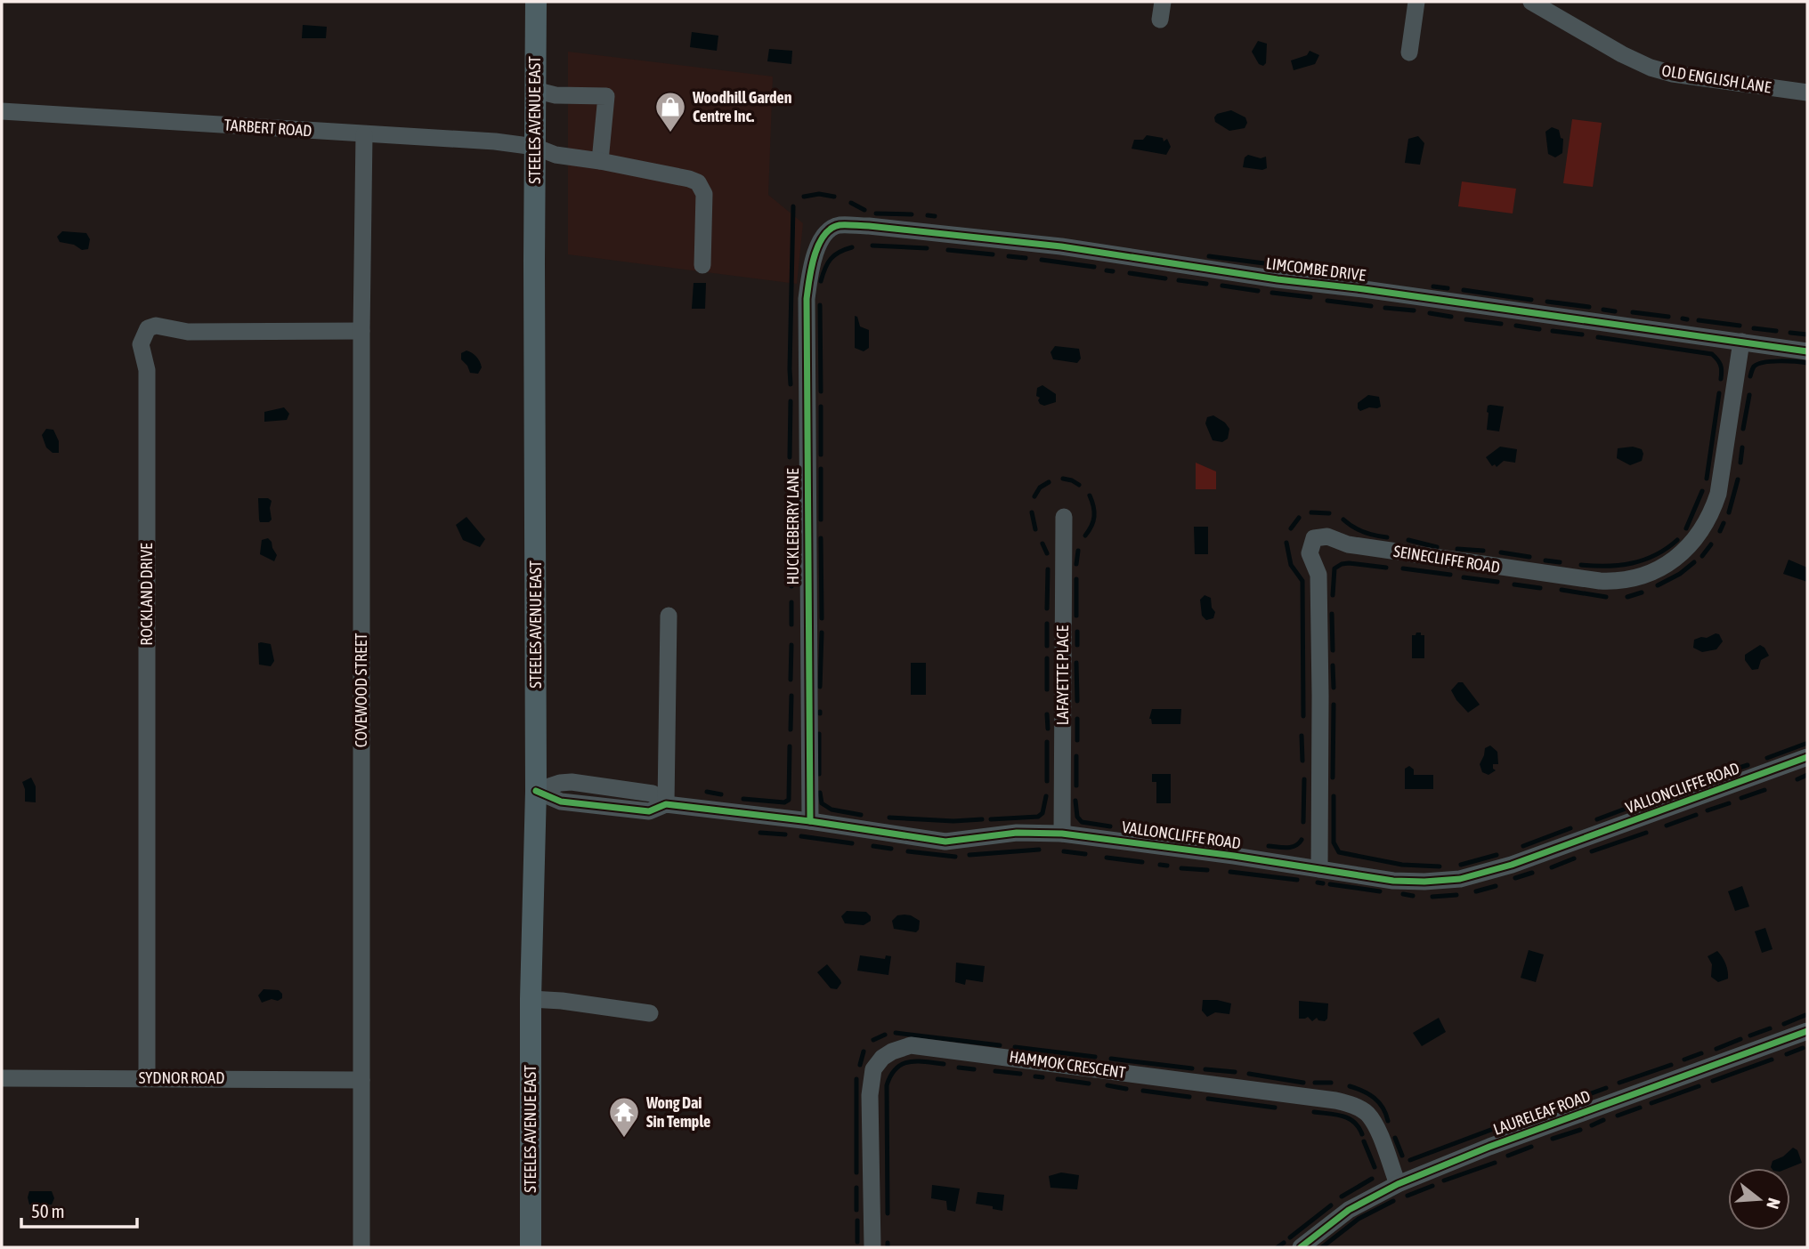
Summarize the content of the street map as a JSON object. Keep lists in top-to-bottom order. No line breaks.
{"streets":{"main road":["STEELES AVENUE EAST"],"street":["OLD ENGLISH LANE","TARBERT ROAD","LIMCOMBE DRIVE","HUCKLEBERRY LANE","SEINECLIFFE ROAD","ROCKLAND DRIVE","LAFAYETTE PLACE","COVEWOOD STREET","VALLONCLIFFE ROAD","HAMMOK CRESCENT","SYDNOR ROAD","LAURELEAF ROAD"]},"crossings":[["STEELES AVENUE EAST","TARBERT ROAD"],["STEELES AVENUE EAST","VALLONCLIFFE ROAD"],["TARBERT ROAD","COVEWOOD STREET"],["LIMCOMBE DRIVE","HUCKLEBERRY LANE"],["LIMCOMBE DRIVE","SEINECLIFFE ROAD"],["HUCKLEBERRY LANE","VALLONCLIFFE ROAD"],["SEINECLIFFE ROAD","VALLONCLIFFE ROAD"],["ROCKLAND DRIVE","COVEWOOD STREET"],["ROCKLAND DRIVE","SYDNOR ROAD"],["LAFAYETTE PLACE","VALLONCLIFFE ROAD"],["COVEWOOD STREET","SYDNOR ROAD"],["HAMMOK CRESCENT","LAURELEAF ROAD"]],"places":{"shop":["Woodhill Garden Centre Inc."],"temple":["Wong Dai Sin Temple"]},"scale_bar":"50 m","north":"right"}
